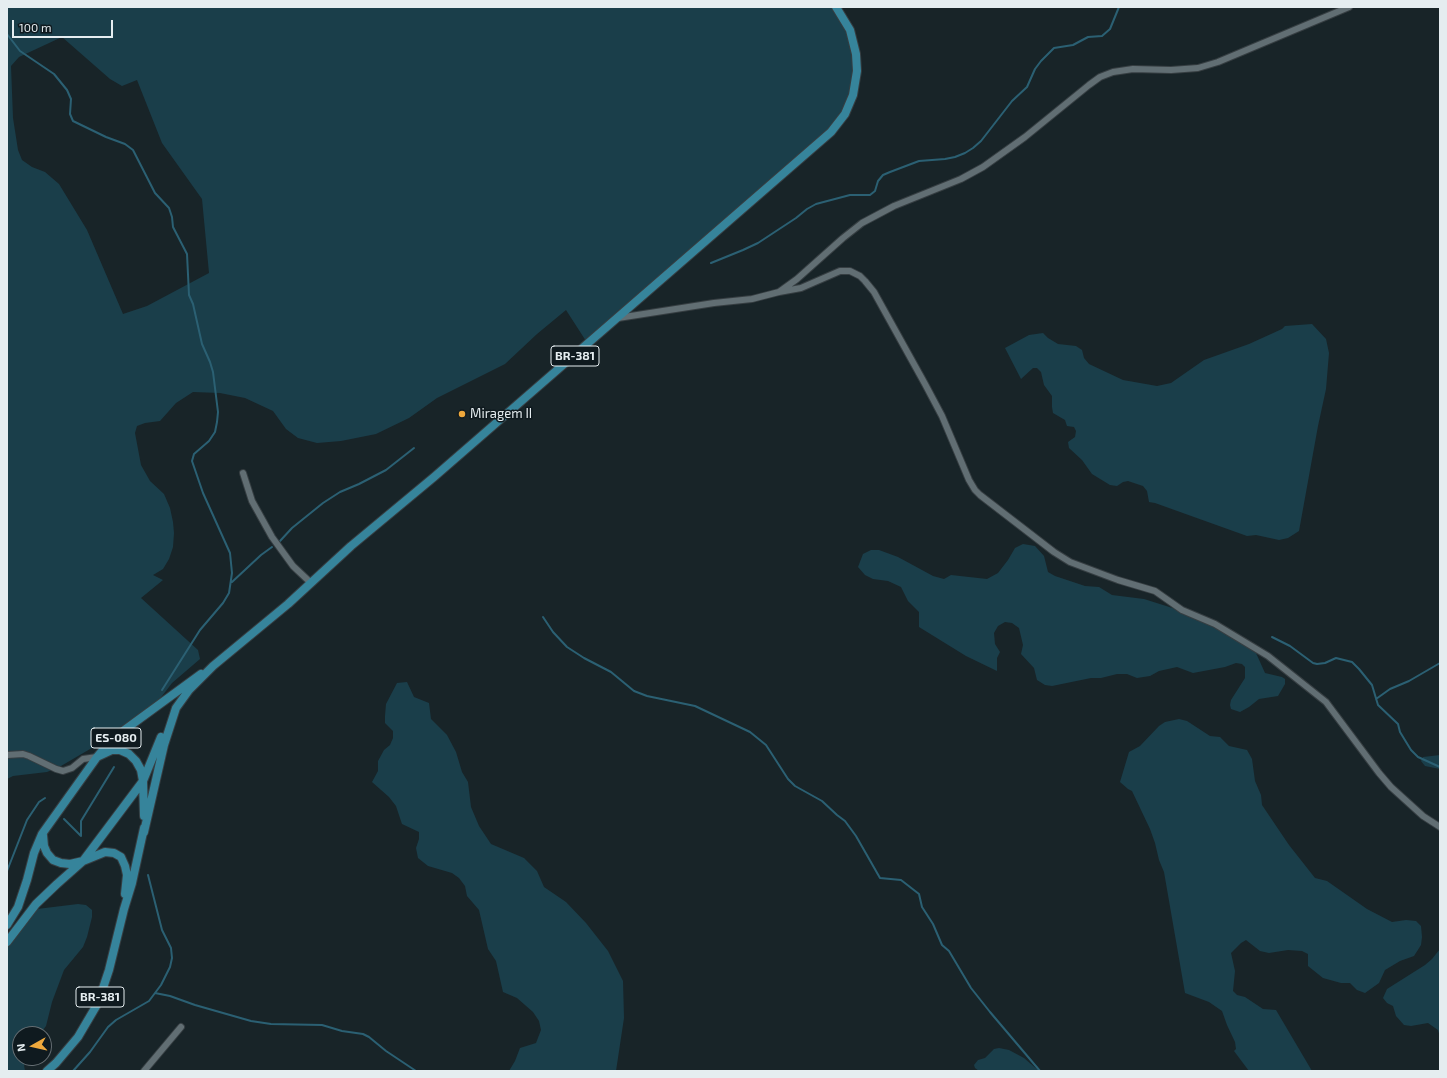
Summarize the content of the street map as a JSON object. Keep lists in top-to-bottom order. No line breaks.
{"streets":{"main road":["BR-381","ES-080"]},"crossings":[["BR-381","ES-080"]],"places":["Miragem II"],"scale_bar":"100 m","north":"left"}
